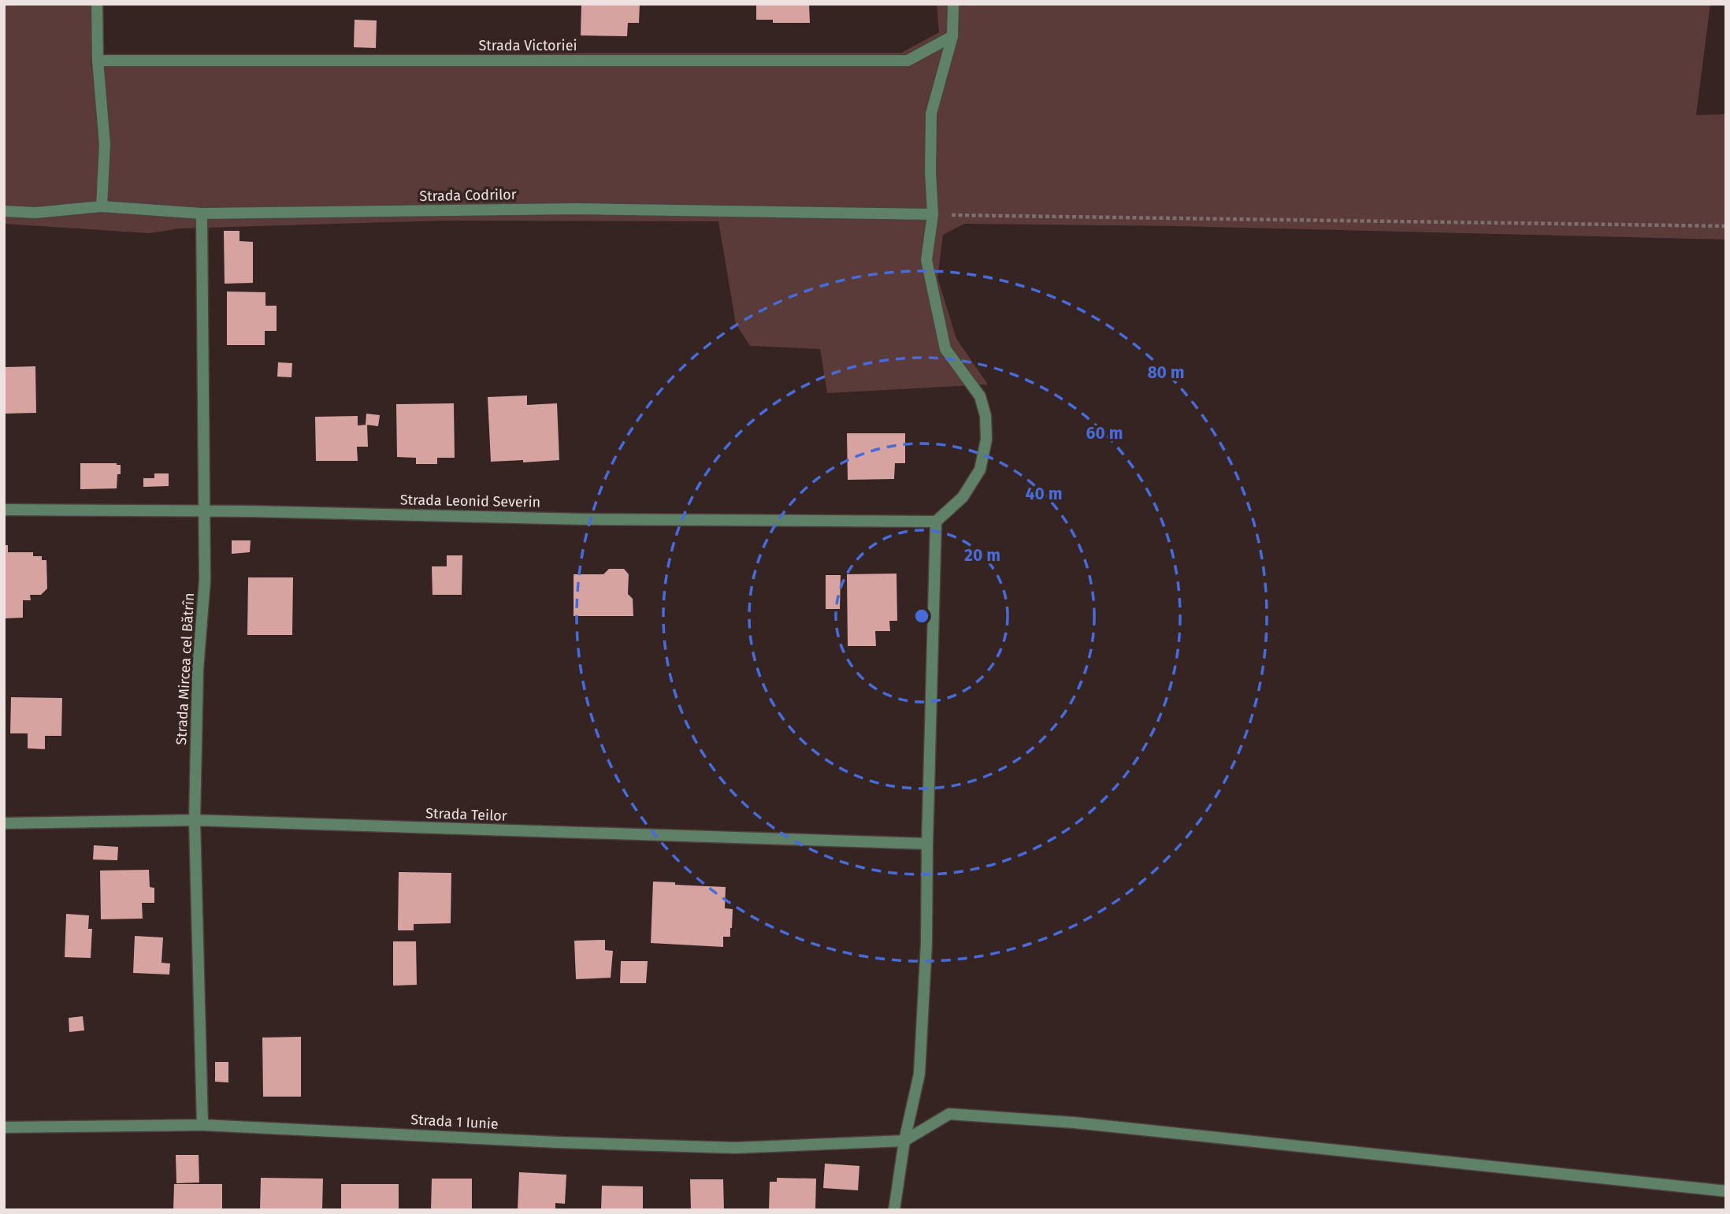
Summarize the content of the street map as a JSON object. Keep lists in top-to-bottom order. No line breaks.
{"streets":{"street":["Strada Victoriei","Strada Codrilor","Strada Leonid Severin","Strada Mircea cel Bătrîn","Strada Teilor","Strada 1 Iunie"]},"crossings":[["Strada Codrilor","Strada Mircea cel Bătrîn"],["Strada Leonid Severin","Strada Mircea cel Bătrîn"],["Strada Mircea cel Bătrîn","Strada Teilor"],["Strada Mircea cel Bătrîn","Strada 1 Iunie"]],"rings":["80 m","60 m","40 m","20 m"]}
